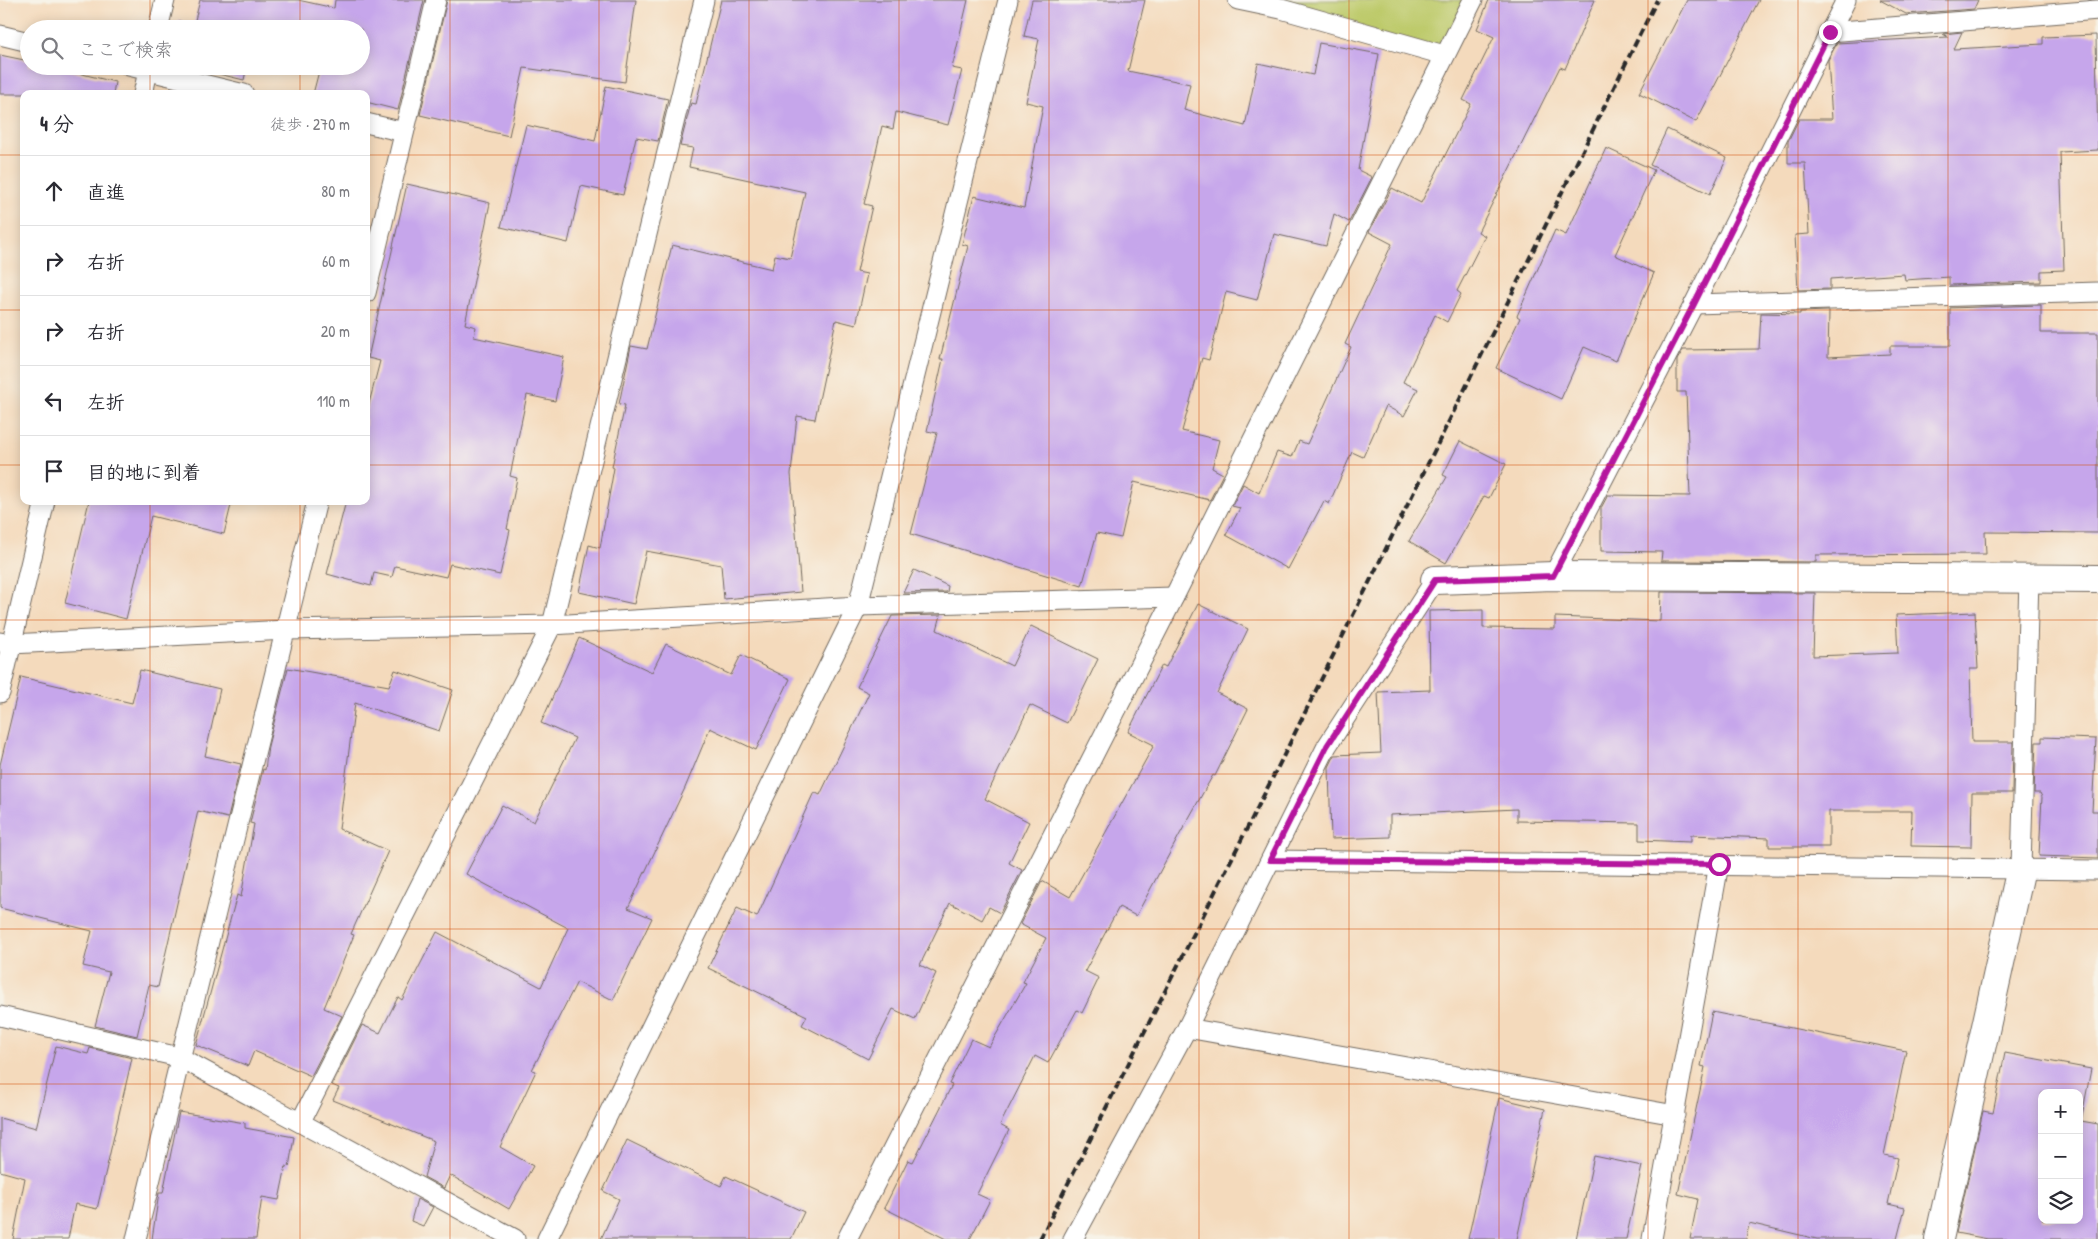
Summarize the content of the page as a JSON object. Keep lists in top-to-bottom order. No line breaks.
{"page":{"search":"ここで検索","heading":["4 分","徒歩 · 270 m"],"list":[["直進","80 m"],["右折","60 m"],["右折","20 m"],["左折","110 m"],"目的地に到着"],"map_buttons":["+","−"]}}
